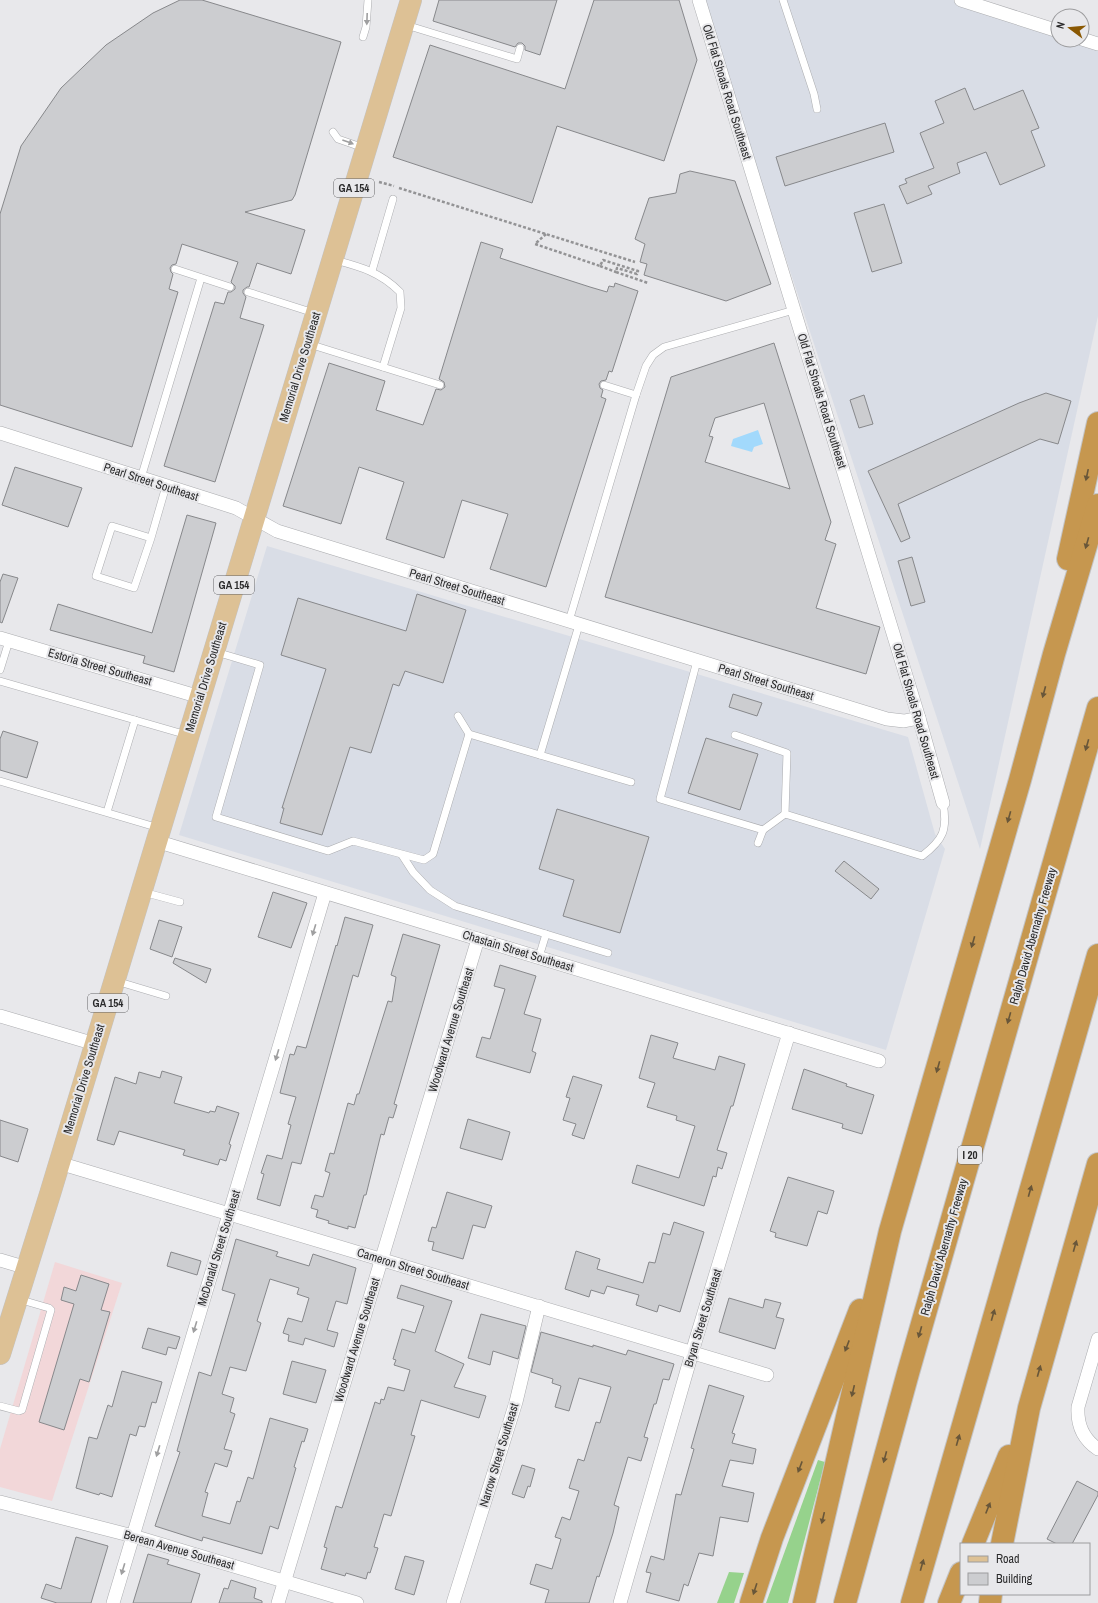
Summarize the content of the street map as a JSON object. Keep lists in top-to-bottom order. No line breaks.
{"streets":{"highway":["Ralph David Abernathy Freeway","I 20"],"main road":["GA 154","Memorial Drive Southeast"],"street":["Old Flat Shoals Road Southeast","Pearl Street Southeast","Estoria Street Southeast","Chastain Street Southeast","Woodward Avenue Southeast","McDonald Street Southeast","Cameron Street Southeast","Bryan Street Southeast","Narrow Street Southeast","Berean Avenue Southeast"]},"crossings":[["Old Flat Shoals Road Southeast","Pearl Street Southeast"],["Memorial Drive Southeast","Pearl Street Southeast"],["Memorial Drive Southeast","Estoria Street Southeast"],["Memorial Drive Southeast","Chastain Street Southeast"],["Memorial Drive Southeast","Cameron Street Southeast"],["Chastain Street Southeast","Woodward Avenue Southeast"],["Chastain Street Southeast","McDonald Street Southeast"],["Chastain Street Southeast","Bryan Street Southeast"],["Woodward Avenue Southeast","Cameron Street Southeast"],["Woodward Avenue Southeast","Berean Avenue Southeast"],["McDonald Street Southeast","Cameron Street Southeast"],["McDonald Street Southeast","Berean Avenue Southeast"],["Cameron Street Southeast","Bryan Street Southeast"],["Cameron Street Southeast","Narrow Street Southeast"]],"one_way":["McDonald Street Southeast"],"legend":["Road","Building"],"north":"left"}
